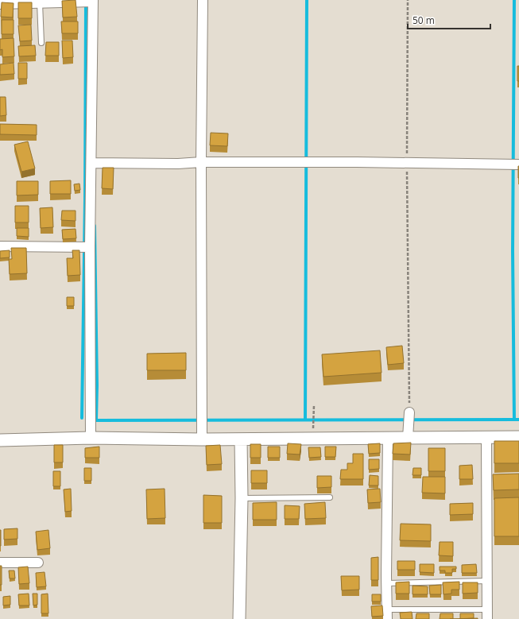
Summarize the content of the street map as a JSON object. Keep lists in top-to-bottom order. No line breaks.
{"scale_bar":"50 m"}
